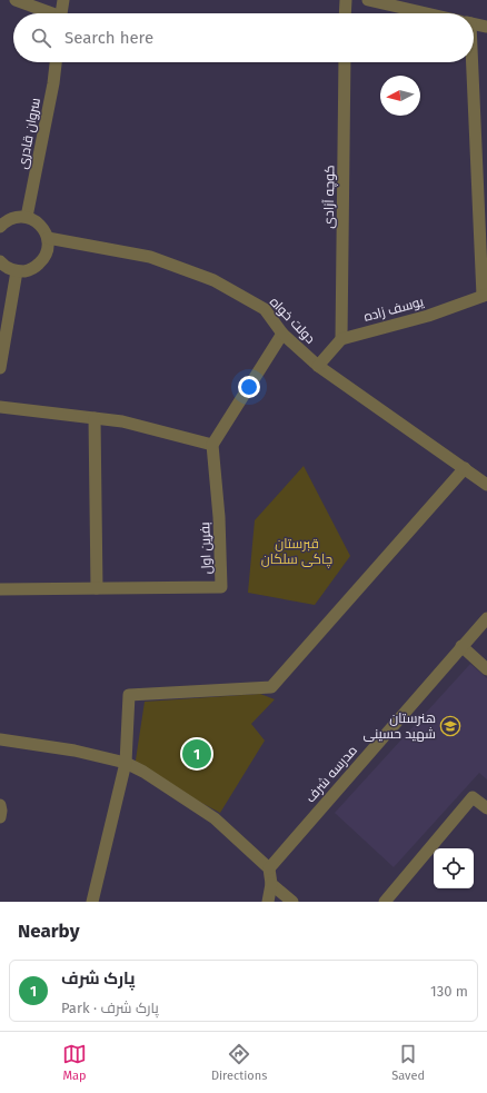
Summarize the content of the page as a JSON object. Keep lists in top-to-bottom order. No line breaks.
{"streets":{"street":["سروان قادری","کوچه آزادی","یوسف زاده","دولت خواه","بفرین اول","مدرسه شرف"]},"crossings":[["کوچه آزادی","یوسف زاده"]],"parks":["قبرستان چاکی سلکان"],"places":{"school or university":["هنرستان شهید حسینی"]},"north":"left","page":{"search":"Search here","pins":"1","heading":"Nearby","list":[{"mark":"1","name":"پارک شرف","note":"Park · پارک شرف","value":"130 m"}],"nav":["Map","Directions","Saved"]}}
